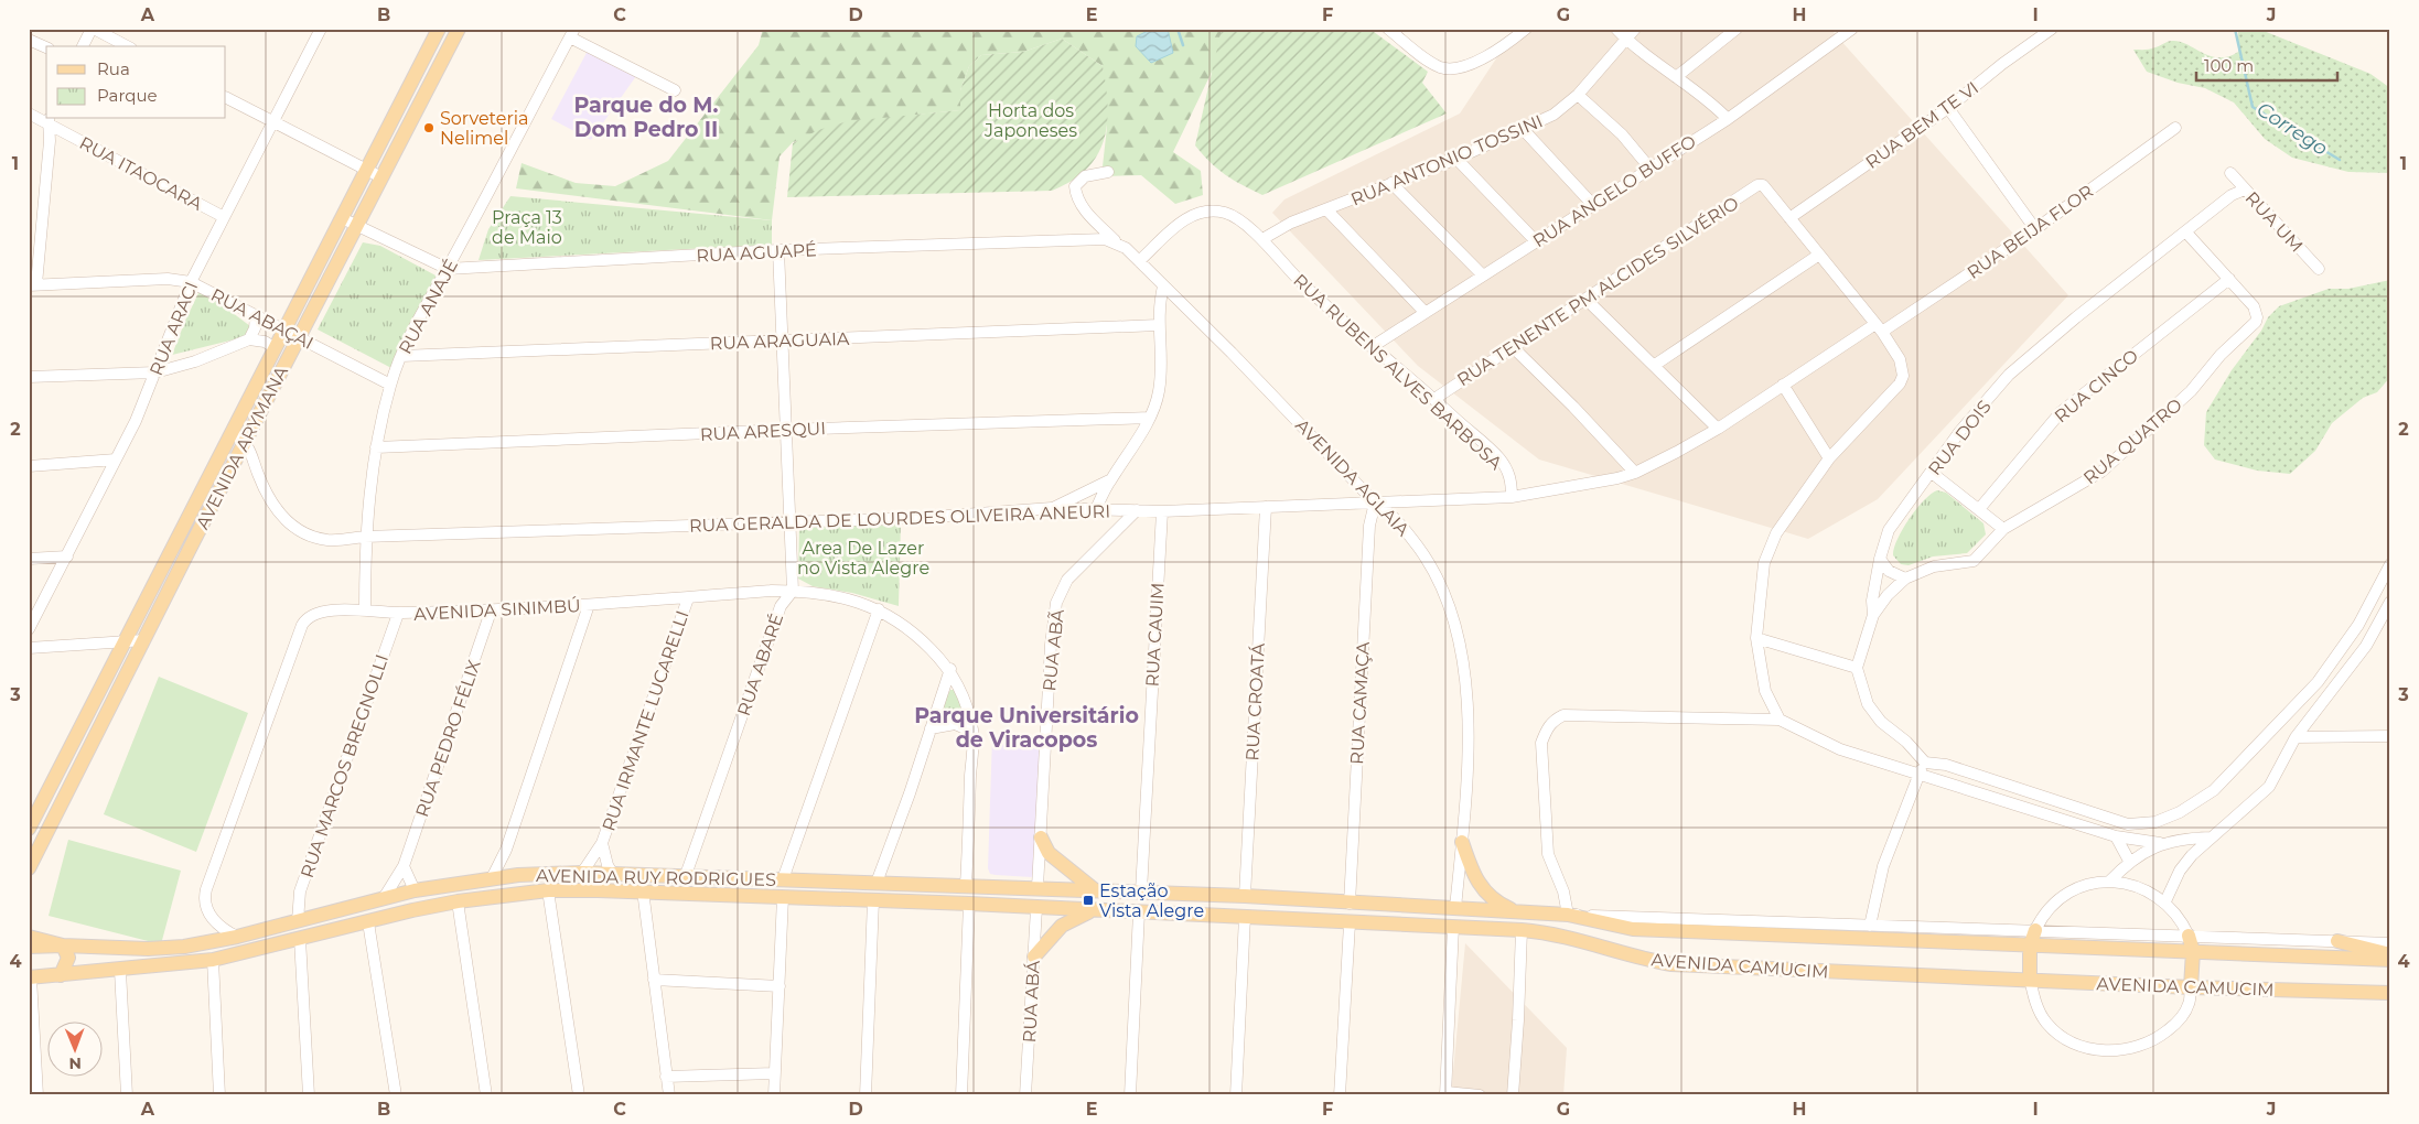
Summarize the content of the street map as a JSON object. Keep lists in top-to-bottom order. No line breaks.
{"streets":{"main road":["AVENIDA ARYMANA","AVENIDA RUY RODRIGUES","AVENIDA CAMUCIM"],"street":["RUA BEM TE VI","RUA ANTONIO TOSSINI","RUA ITAOCARA","RUA ANGELO BUFFO","RUA UM","RUA BEIJA FLOR","RUA AGUAPÉ","RUA TENENTE PM ALCIDES SILVÉRIO","RUA ANAJÉ","RUA ABAÇAI","RUA ARACI","RUA ARAGUAIA","RUA RUBENS ALVES BARBOSA","RUA CINCO","RUA ARESQUI","RUA DOIS","RUA QUATRO","AVENIDA AGLAIA","RUA GERALDA DE LOURDES OLIVEIRA ANEURI","AVENIDA SINIMBÚ","RUA CAUIM","RUA ABÃ","RUA ABARÉ","RUA CROATÁ","RUA CAMAÇA","RUA IRMANTE LUCARELLI","RUA PEDRO FÉLIX","RUA MARCOS BREGNOLLI","RUA ABÁ"]},"crossings":[["RUA BEM TE VI","RUA TENENTE PM ALCIDES SILVÉRIO"],["RUA ANTONIO TOSSINI","RUA RUBENS ALVES BARBOSA"],["RUA ITAOCARA","RUA ARACI"],["RUA ANGELO BUFFO","RUA RUBENS ALVES BARBOSA"],["RUA UM","RUA DOIS"],["RUA BEIJA FLOR","RUA GERALDA DE LOURDES OLIVEIRA ANEURI"],["RUA AGUAPÉ","RUA ANAJÉ"],["RUA AGUAPÉ","AVENIDA ARYMANA"],["RUA TENENTE PM ALCIDES SILVÉRIO","RUA RUBENS ALVES BARBOSA"],["RUA ANAJÉ","RUA ABAÇAI"],["RUA ANAJÉ","RUA ARAGUAIA"],["RUA ANAJÉ","RUA ARESQUI"],["RUA ANAJÉ","RUA GERALDA DE LOURDES OLIVEIRA ANEURI"],["RUA ANAJÉ","AVENIDA SINIMBÚ"],["RUA ABAÇAI","RUA ARACI"],["RUA ABAÇAI","AVENIDA ARYMANA"],["RUA RUBENS ALVES BARBOSA","RUA GERALDA DE LOURDES OLIVEIRA ANEURI"],["RUA CINCO","RUA QUATRO"],["RUA DOIS","RUA QUATRO"],["AVENIDA ARYMANA","RUA GERALDA DE LOURDES OLIVEIRA ANEURI"],["AVENIDA AGLAIA","RUA GERALDA DE LOURDES OLIVEIRA ANEURI"],["AVENIDA AGLAIA","RUA CAMAÇA"],["AVENIDA AGLAIA","AVENIDA CAMUCIM"],["RUA GERALDA DE LOURDES OLIVEIRA ANEURI","RUA CAUIM"],["RUA GERALDA DE LOURDES OLIVEIRA ANEURI","RUA ABÃ"],["RUA GERALDA DE LOURDES OLIVEIRA ANEURI","RUA CROATÁ"],["RUA GERALDA DE LOURDES OLIVEIRA ANEURI","RUA CAMAÇA"],["AVENIDA SINIMBÚ","RUA ABARÉ"],["AVENIDA SINIMBÚ","RUA IRMANTE LUCARELLI"],["AVENIDA SINIMBÚ","RUA PEDRO FÉLIX"],["AVENIDA SINIMBÚ","RUA MARCOS BREGNOLLI"],["AVENIDA SINIMBÚ","AVENIDA RUY RODRIGUES"],["RUA CAUIM","AVENIDA CAMUCIM"],["RUA ABÃ","AVENIDA RUY RODRIGUES"],["RUA ABARÉ","AVENIDA RUY RODRIGUES"],["RUA CROATÁ","AVENIDA CAMUCIM"],["RUA CAMAÇA","AVENIDA CAMUCIM"],["RUA IRMANTE LUCARELLI","AVENIDA RUY RODRIGUES"],["RUA PEDRO FÉLIX","AVENIDA RUY RODRIGUES"],["RUA MARCOS BREGNOLLI","AVENIDA RUY RODRIGUES"],["AVENIDA RUY RODRIGUES","AVENIDA CAMUCIM"],["AVENIDA RUY RODRIGUES","RUA ABÁ"]],"districts":["Parque do M. Dom Pedro II","Parque Universitário de Viracopos"],"water":["Corrego"],"parks":["Horta dos Japoneses","Praça 13 de Maio","Area De Lazer no Vista Alegre"],"places":{"other":["Sorveteria Nelimel"],"transit":["Estação Vista Alegre"]},"legend":["Rua","Parque"],"scale_bar":"100 m","north":"bottom","grid":{"columns":["A","B","C","D","E","F","G","H","I","J"],"rows":["1","2","3","4"]}}
